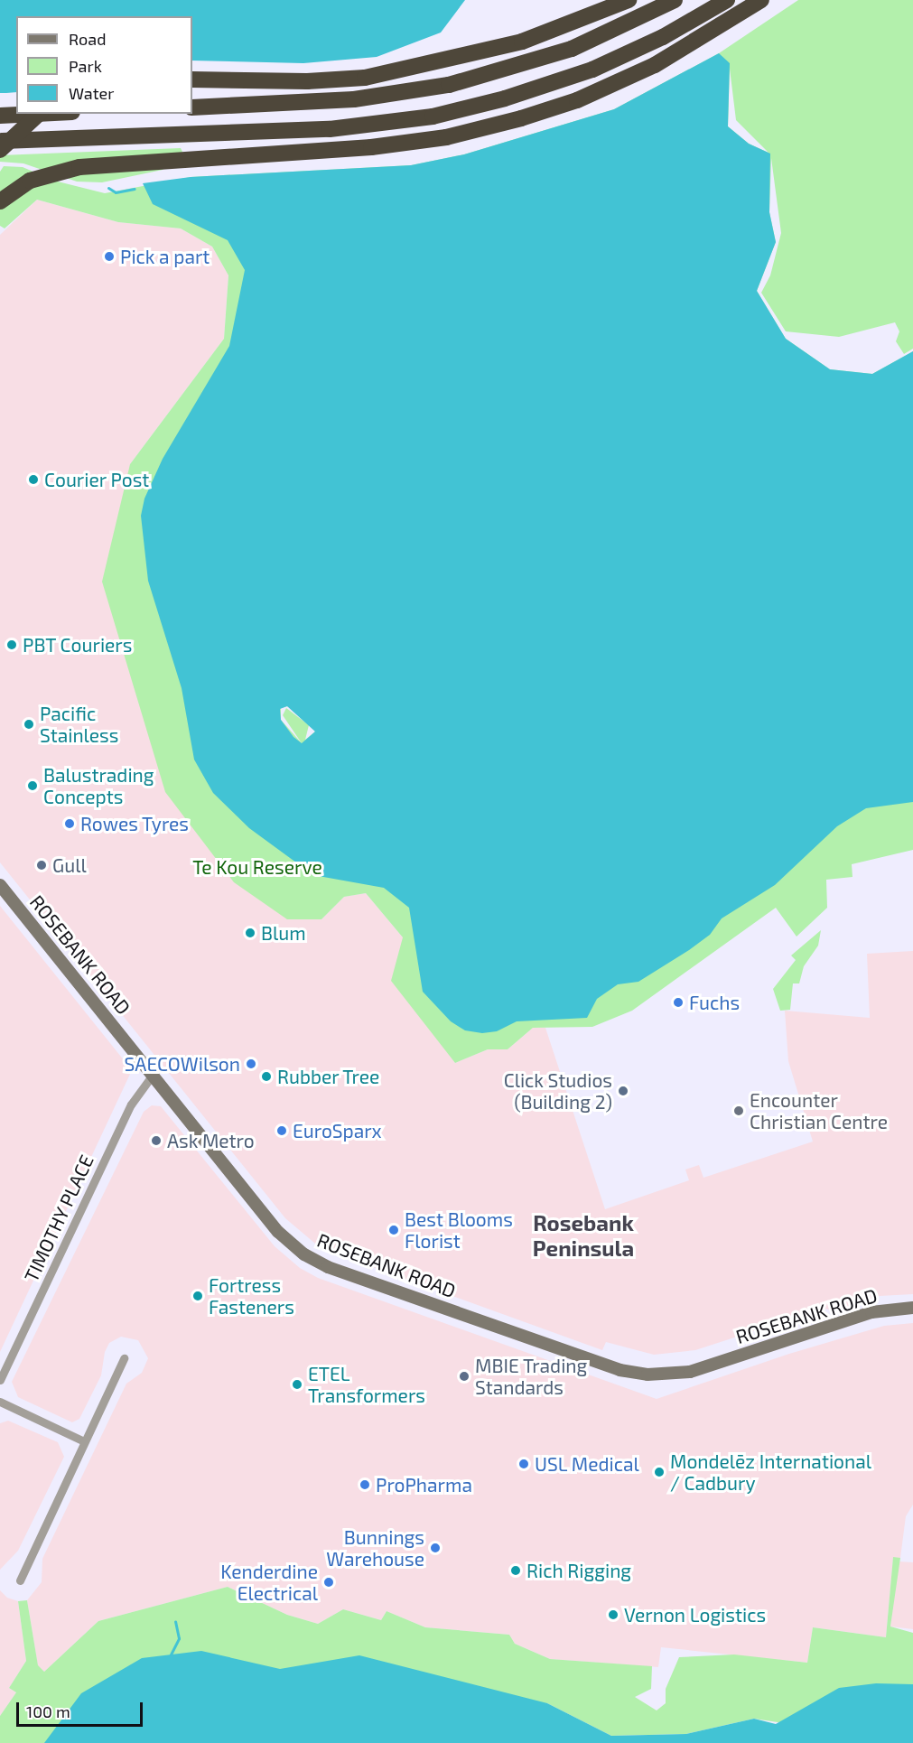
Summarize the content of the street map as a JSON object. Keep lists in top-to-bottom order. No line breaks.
{"streets":{"main road":["ROSEBANK ROAD"],"street":["TIMOTHY PLACE"]},"crossings":[["ROSEBANK ROAD","TIMOTHY PLACE"]],"districts":["Rosebank Peninsula"],"parks":["Te Kou Reserve"],"places":["Pick a part","Courier Post","PBT Couriers","Pacific Stainless","Balustrading Concepts","Rowes Tyres","Gull","Blum","Fuchs","SAECOWilson","Rubber Tree","Click Studios (Building 2)","Encounter Christian Centre","EuroSparx","Ask Metro","Best Blooms Florist","Fortress Fasteners","MBIE Trading Standards","ETEL Transformers","USL Medical","Mondelēz International / Cadbury","ProPharma","Bunnings Warehouse","Rich Rigging","Kenderdine Electrical","Vernon Logistics"],"legend":["Road","Park","Water"],"scale_bar":"100 m"}
